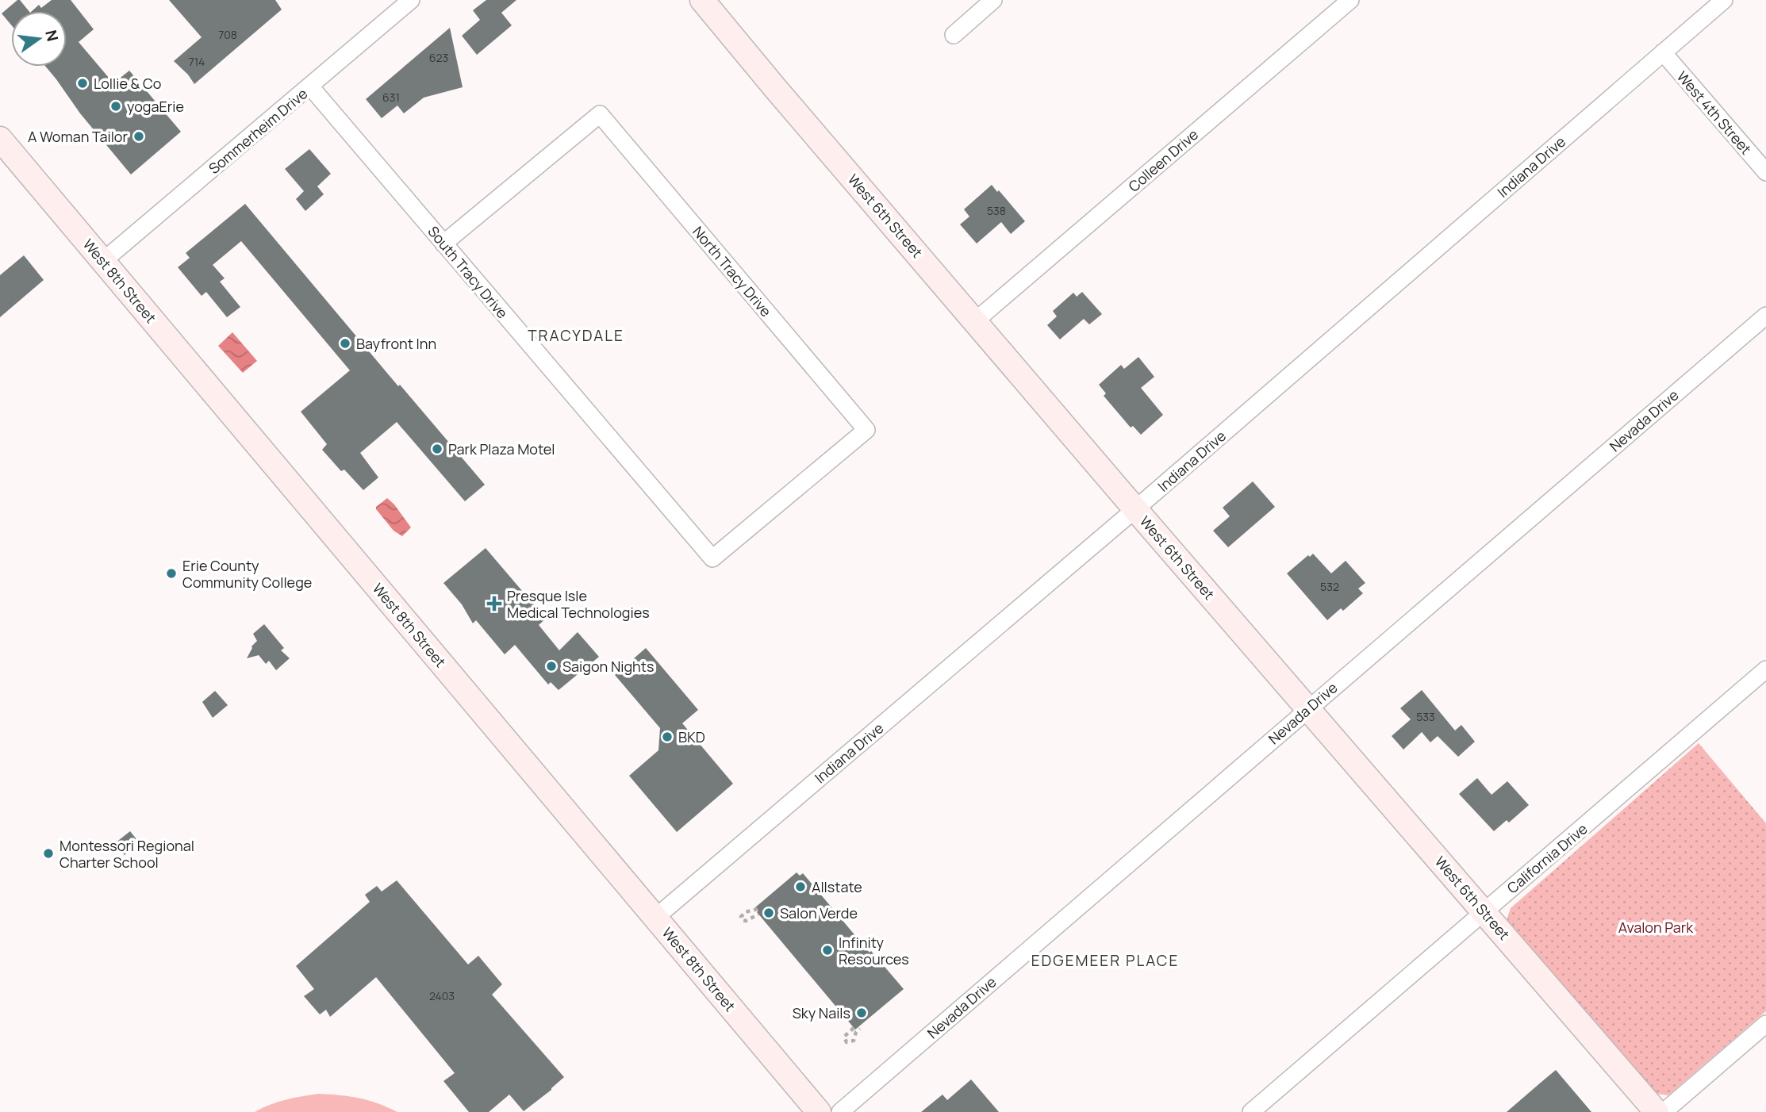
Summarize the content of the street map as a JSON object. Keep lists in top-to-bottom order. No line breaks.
{"streets":{"street":["West 4th Street","Sommerheim Drive","Colleen Drive","Indiana Drive","West 6th Street","North Tracy Drive","South Tracy Drive","West 8th Street","Nevada Drive","California Drive"]},"crossings":[["West 4th Street","Indiana Drive"],["Sommerheim Drive","South Tracy Drive"],["Sommerheim Drive","West 8th Street"],["Colleen Drive","West 6th Street"],["Indiana Drive","West 6th Street"],["Indiana Drive","West 8th Street"],["West 6th Street","Nevada Drive"],["West 6th Street","California Drive"],["North Tracy Drive","South Tracy Drive"]],"districts":["TRACYDALE","EDGEMEER PLACE"],"parks":["Avalon Park"],"places":{"other":["Lollie & Co","yogaErie","A Woman Tailor","Bayfront Inn","Park Plaza Motel","Erie County Community College","Saigon Nights","BKD","Montessori Regional Charter School","Allstate","Salon Verde","Infinity Resources","Sky Nails"],"health":["Presque Isle Medical Technologies"]},"house_numbers":["708","623","714","631","538","532","533","2403"],"north":"right"}
